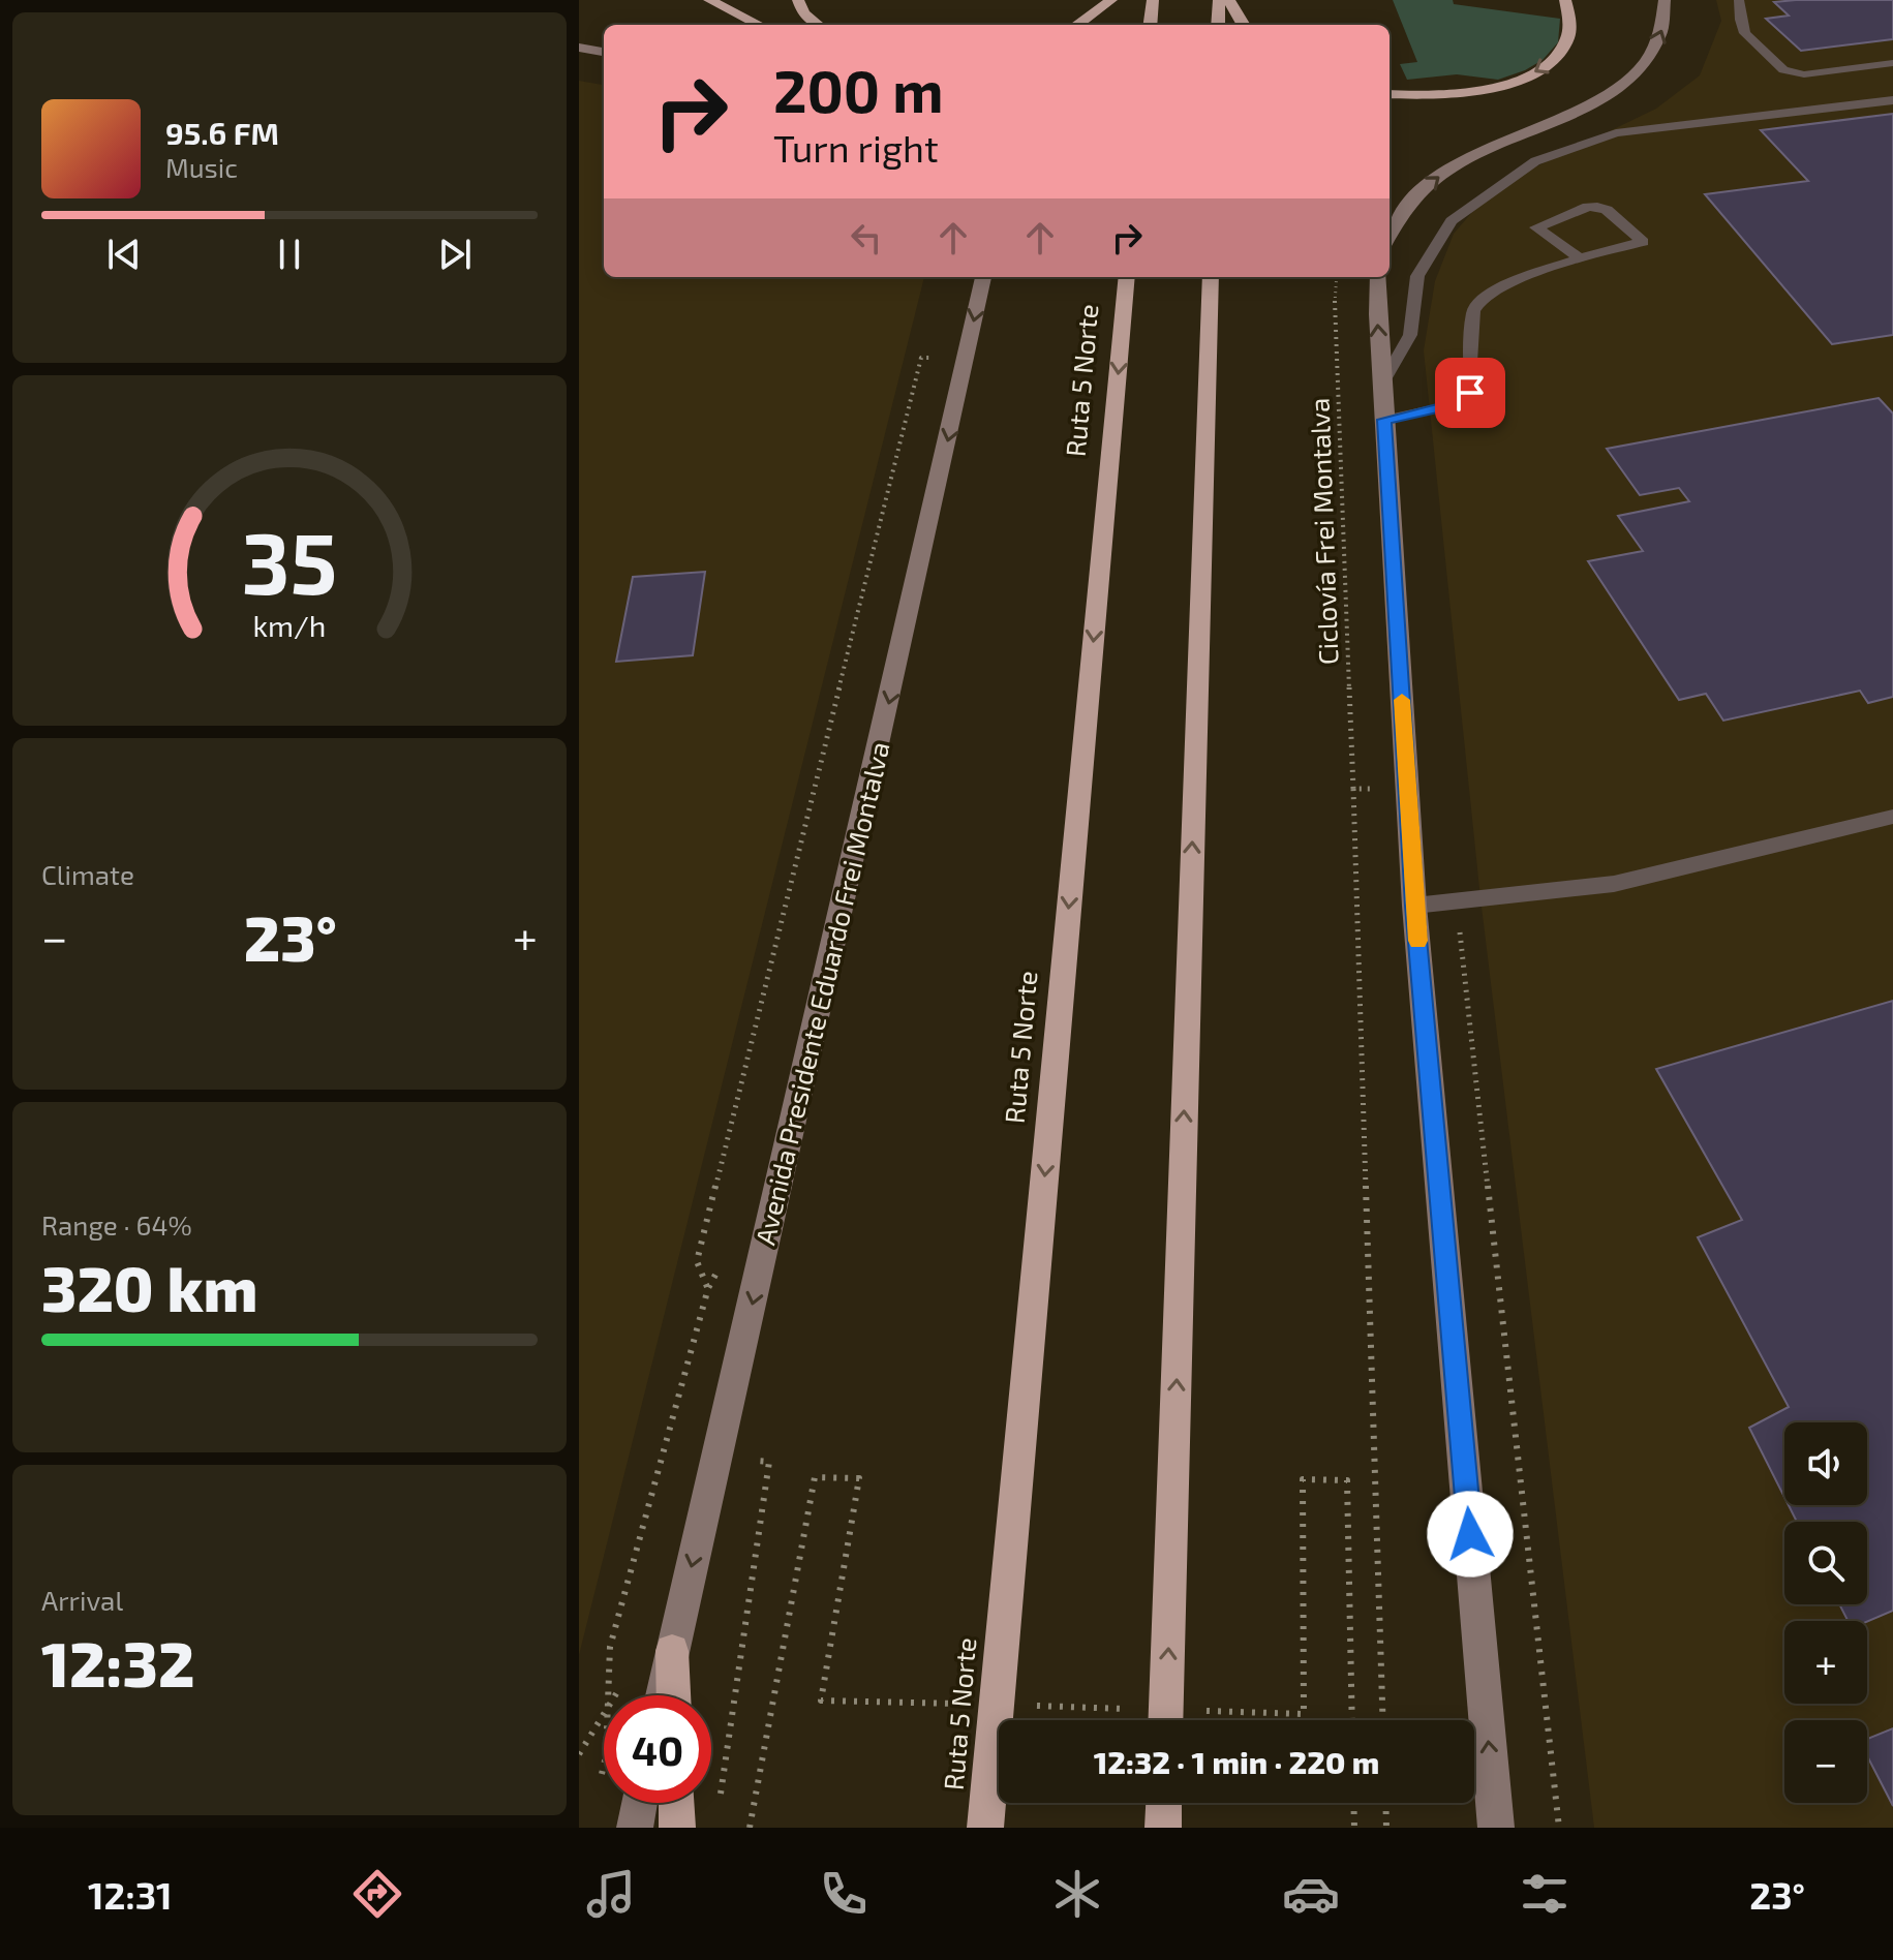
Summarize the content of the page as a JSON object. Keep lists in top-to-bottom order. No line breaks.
{"streets":{"highway":["Ruta 5 Norte"],"street":["Avenida Presidente Eduardo Frei Montalva"],"path":["Ciclovía Frei Montalva"]},"one_way":["Avenida Presidente Eduardo Frei Montalva"],"page":{"turn":["200 m","Turn right"],"song":["95.6 FM","Music"],"tile":["Climate",["Range · 64%","320 km"],["Arrival","12:32"]],"heat":["−","23°","+"],"map_buttons":["+","−"],"limit":"40","trip":"12:32 · 1 min · 220 m","tabs":["12:31","23°"],"gauge":["35","km/h"]}}
